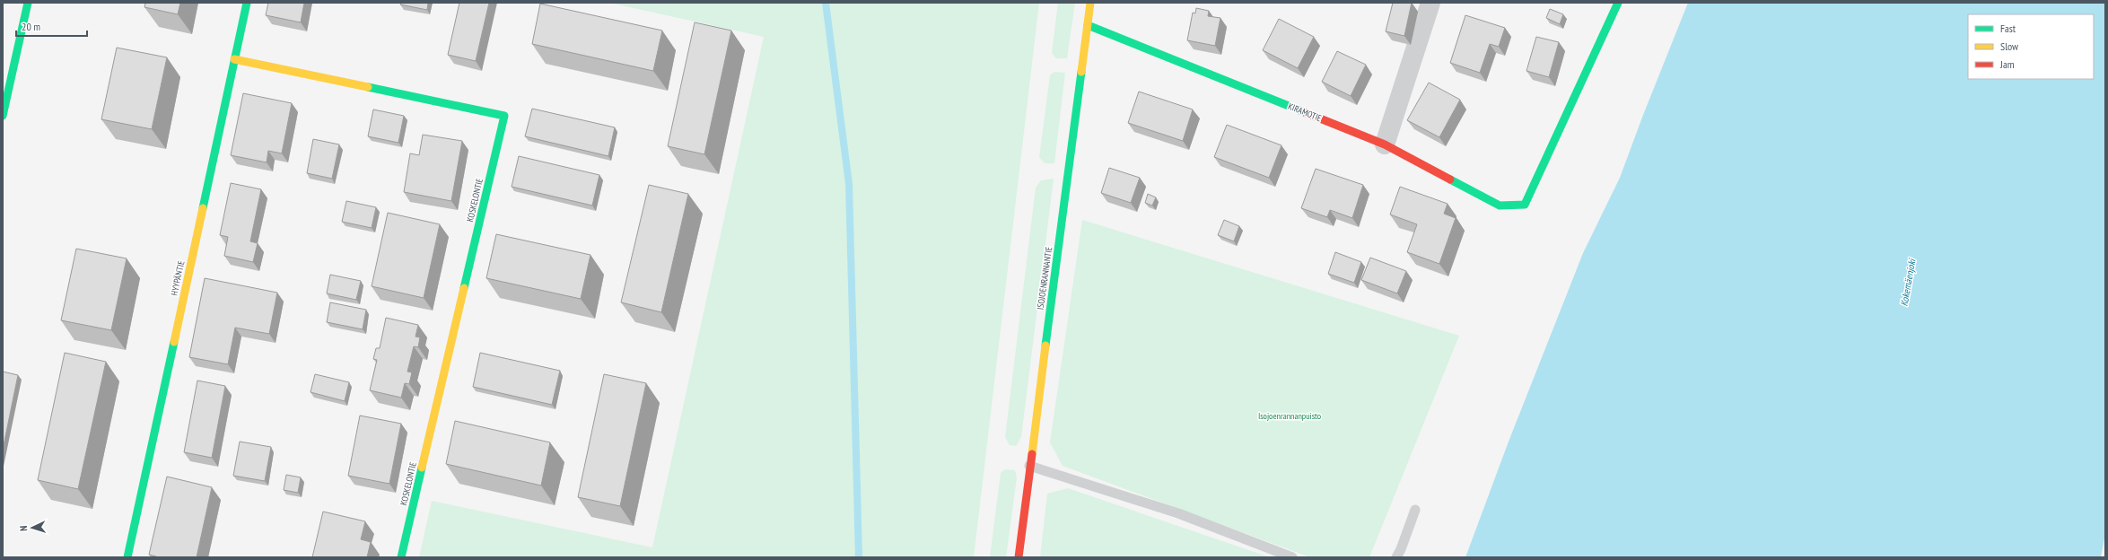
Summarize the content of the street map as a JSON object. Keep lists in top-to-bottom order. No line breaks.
{"streets":{"street":["KIRAMOTIE","KOSKELONTIE","HYYPÄNTIE","ISOJOENRANNANTIE"]},"crossings":[["KIRAMOTIE","ISOJOENRANNANTIE"],["KOSKELONTIE","HYYPÄNTIE"]],"water":["Kokemäenjoki"],"parks":["Isojoenrannanpuisto"],"legend":["Fast","Slow","Jam"],"scale_bar":"20 m","north":"left"}
